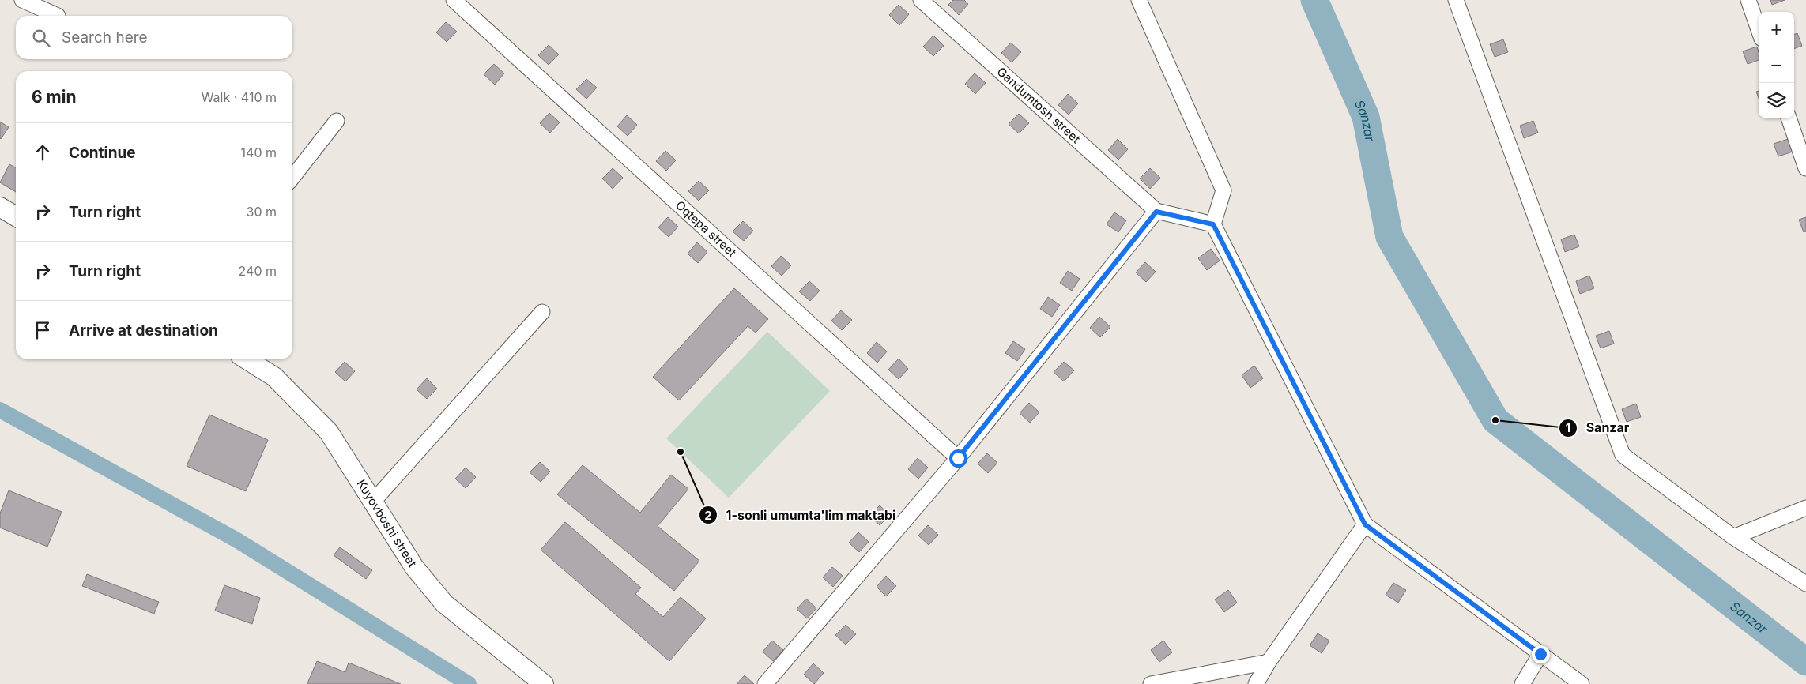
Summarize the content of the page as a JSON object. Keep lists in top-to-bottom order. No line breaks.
{"streets":{"main road":["Kuyovboshi street"],"street":["Gandumtosh street","Oqtepa street"]},"water":["Sanzar"],"places":["Sanzar","1-sonli umumta'lim maktabi"],"page":{"map_buttons":["+","−"],"search":"Search here","heading":["6 min","Walk · 410 m"],"list":[["Continue","140 m"],["Turn right","30 m"],["Turn right","240 m"],"Arrive at destination"]}}
